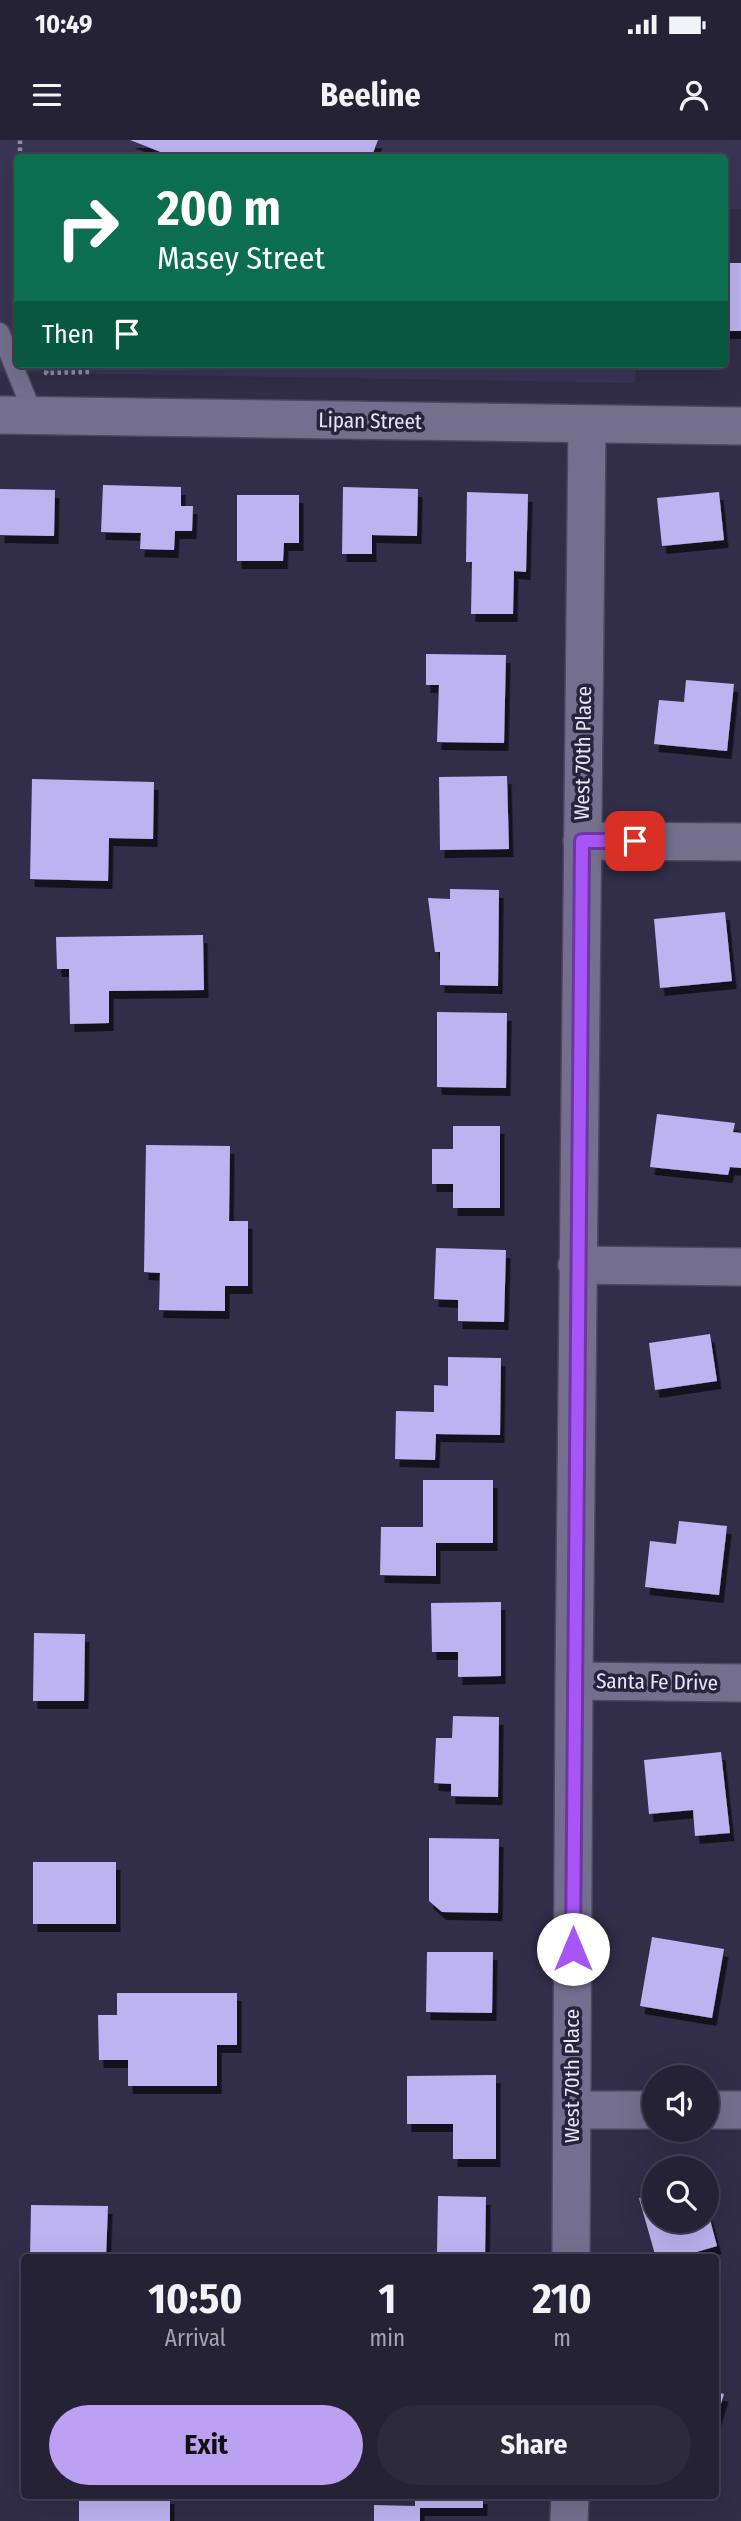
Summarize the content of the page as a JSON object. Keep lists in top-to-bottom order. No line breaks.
{"streets":{"street":["Lipan Street","West 70th Place","Santa Fe Drive"]},"crossings":[["Lipan Street","West 70th Place"],["West 70th Place","Santa Fe Drive"]],"page":{"status":"10:49","header":"Beeline","turn":["200 m","Masey Street"],"then":"Then","eta":["10:50","Arrival","1","min","210","m"],"buttons":["Exit","Share"]}}
